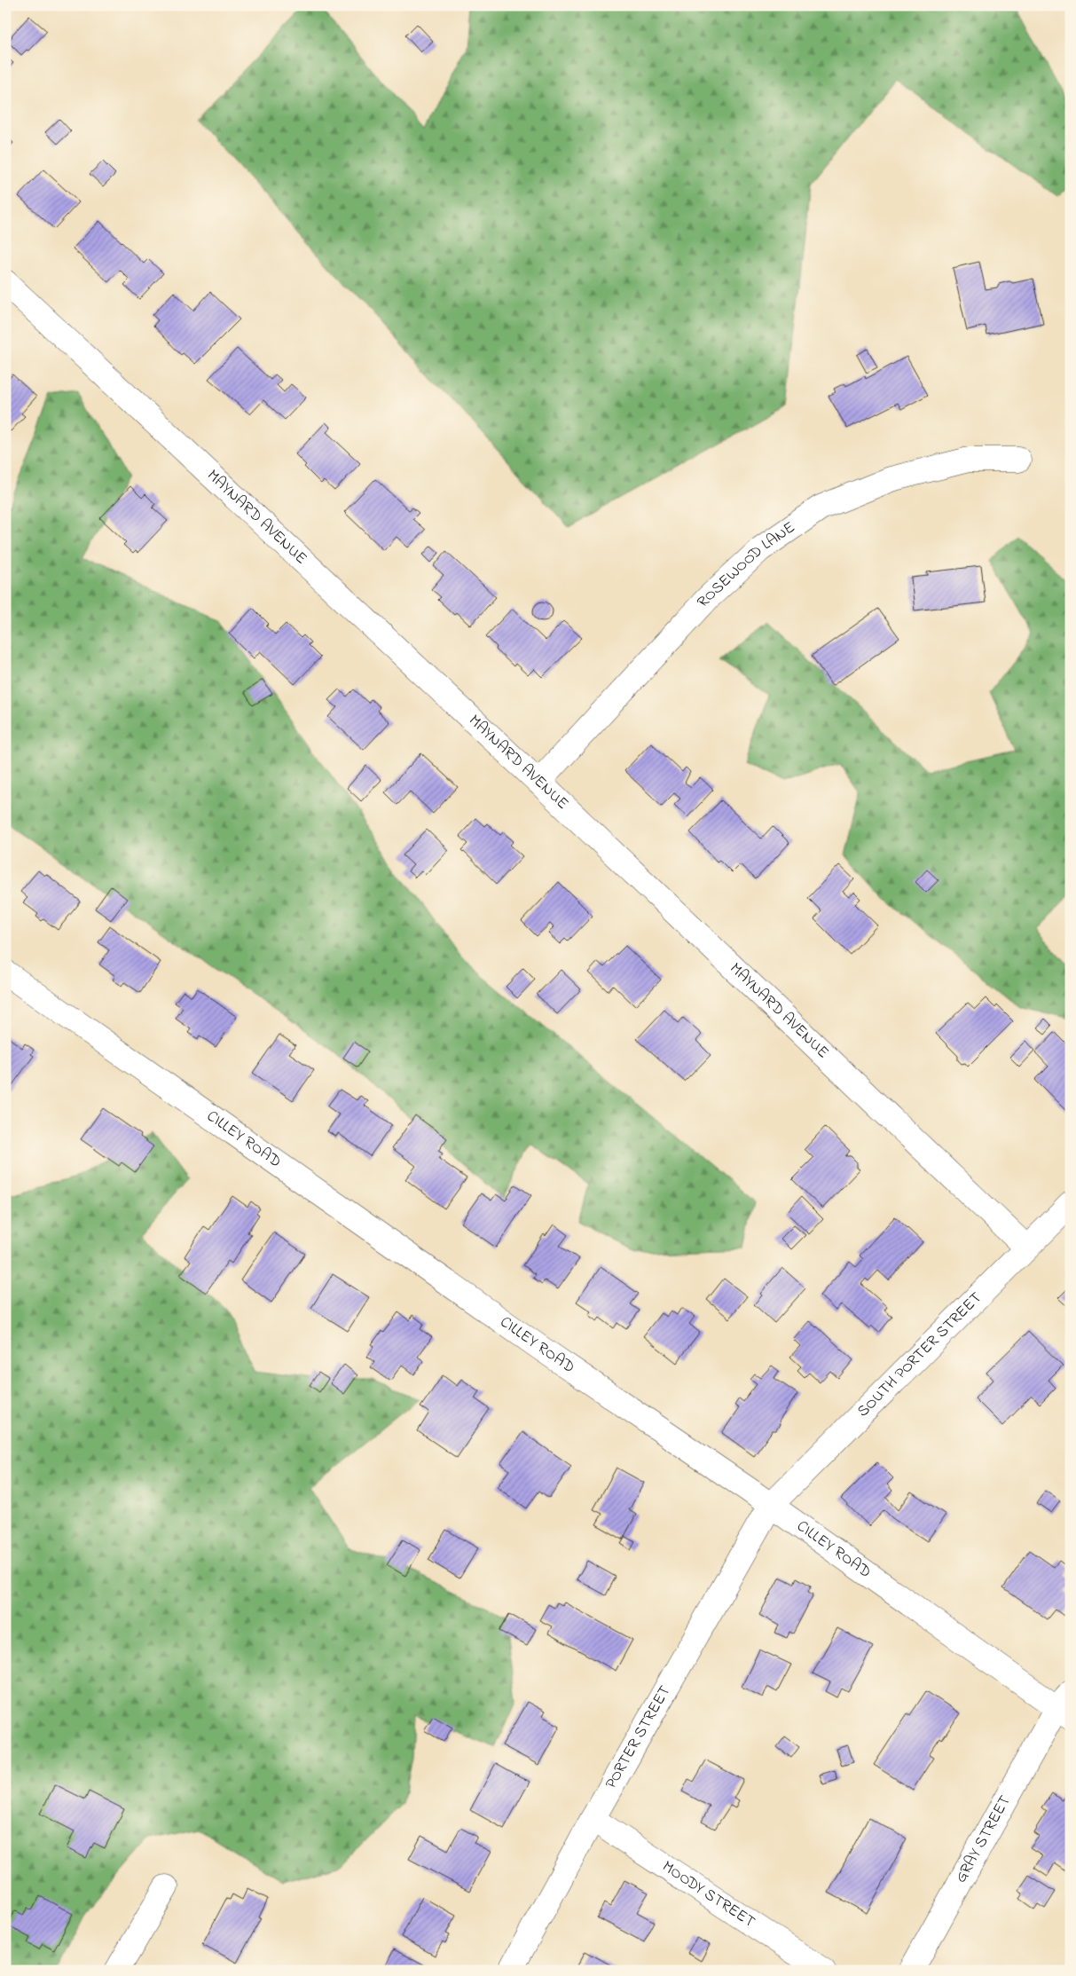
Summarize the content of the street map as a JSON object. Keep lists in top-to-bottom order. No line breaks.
{"streets":{"street":["MAYNARD AVENUE","ROSEWOOD LANE","CILLEY ROAD","SOUTH PORTER STREET","PORTER STREET","GRAY STREET","MOODY STREET"]},"crossings":[["MAYNARD AVENUE","ROSEWOOD LANE"],["MAYNARD AVENUE","SOUTH PORTER STREET"],["CILLEY ROAD","SOUTH PORTER STREET"],["CILLEY ROAD","PORTER STREET"],["CILLEY ROAD","GRAY STREET"],["SOUTH PORTER STREET","PORTER STREET"],["PORTER STREET","MOODY STREET"]]}
